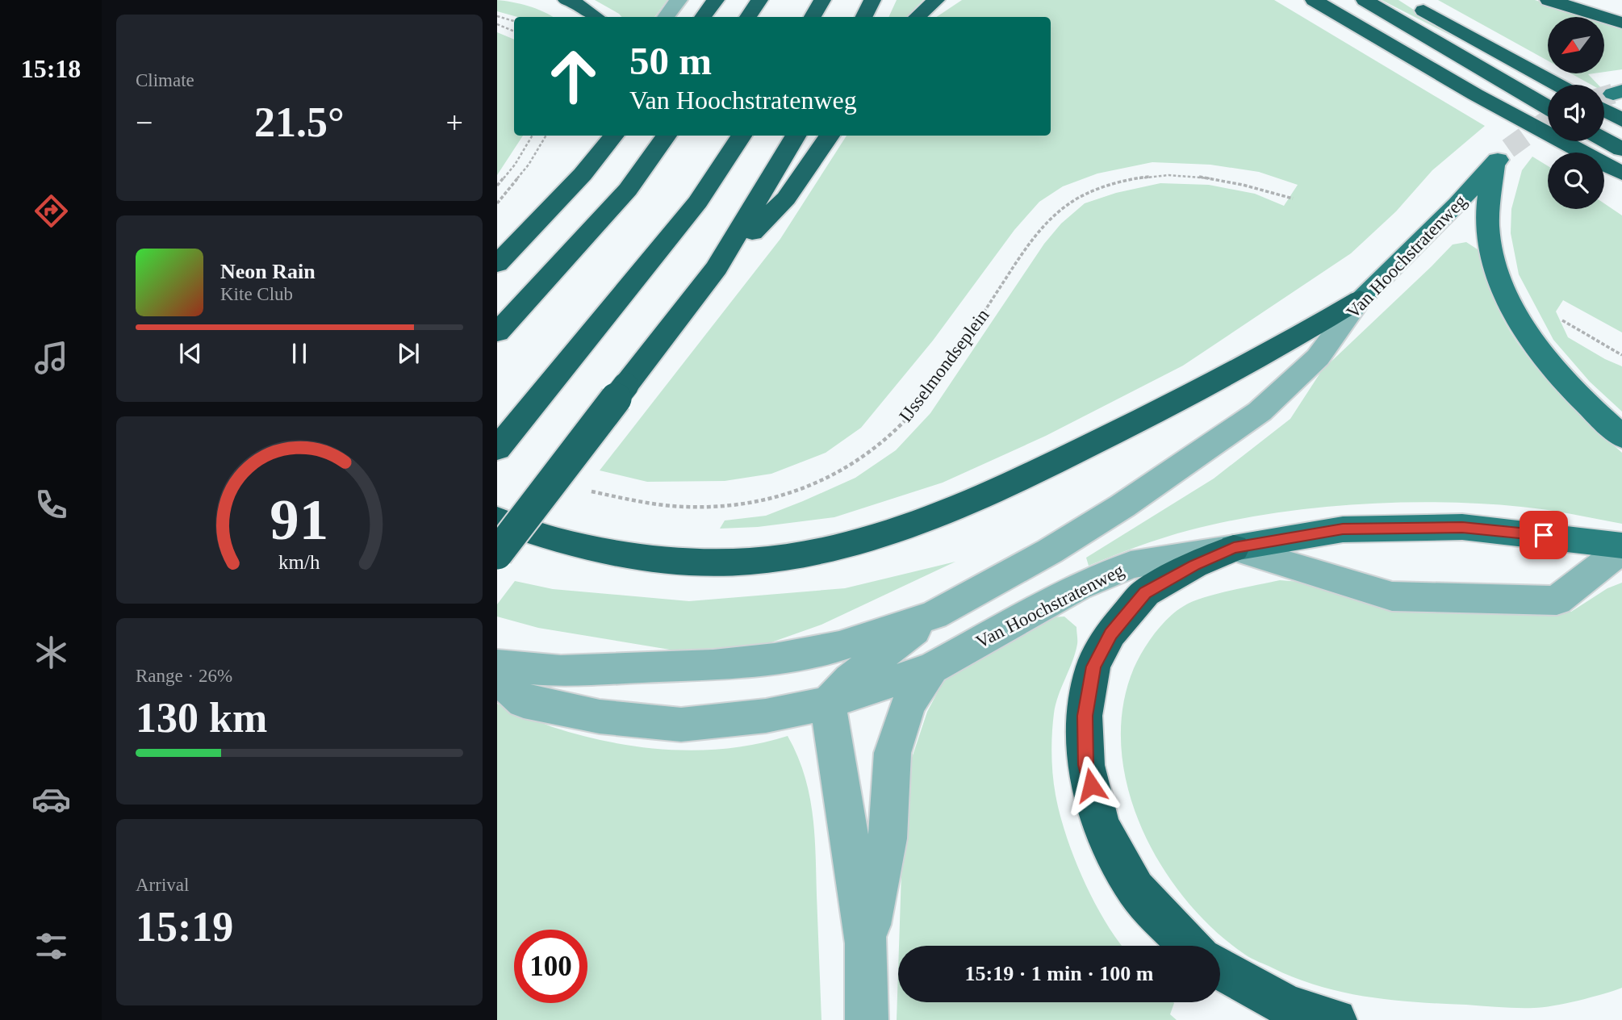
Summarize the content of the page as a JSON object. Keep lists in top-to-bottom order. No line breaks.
{"streets":{"main road":["Van Hoochstratenweg"],"path":["IJsselmondseplein"]},"north":"bottom left","page":{"tabs":"15:18","tile":["Climate",["Range · 26%","130 km"],["Arrival","15:19"]],"turn":["50 m","Van Hoochstratenweg"],"heat":["−","21.5°","+"],"song":["Neon Rain","Kite Club"],"limit":"100","trip":"15:19 · 1 min · 100 m","gauge":["91","km/h"]}}
